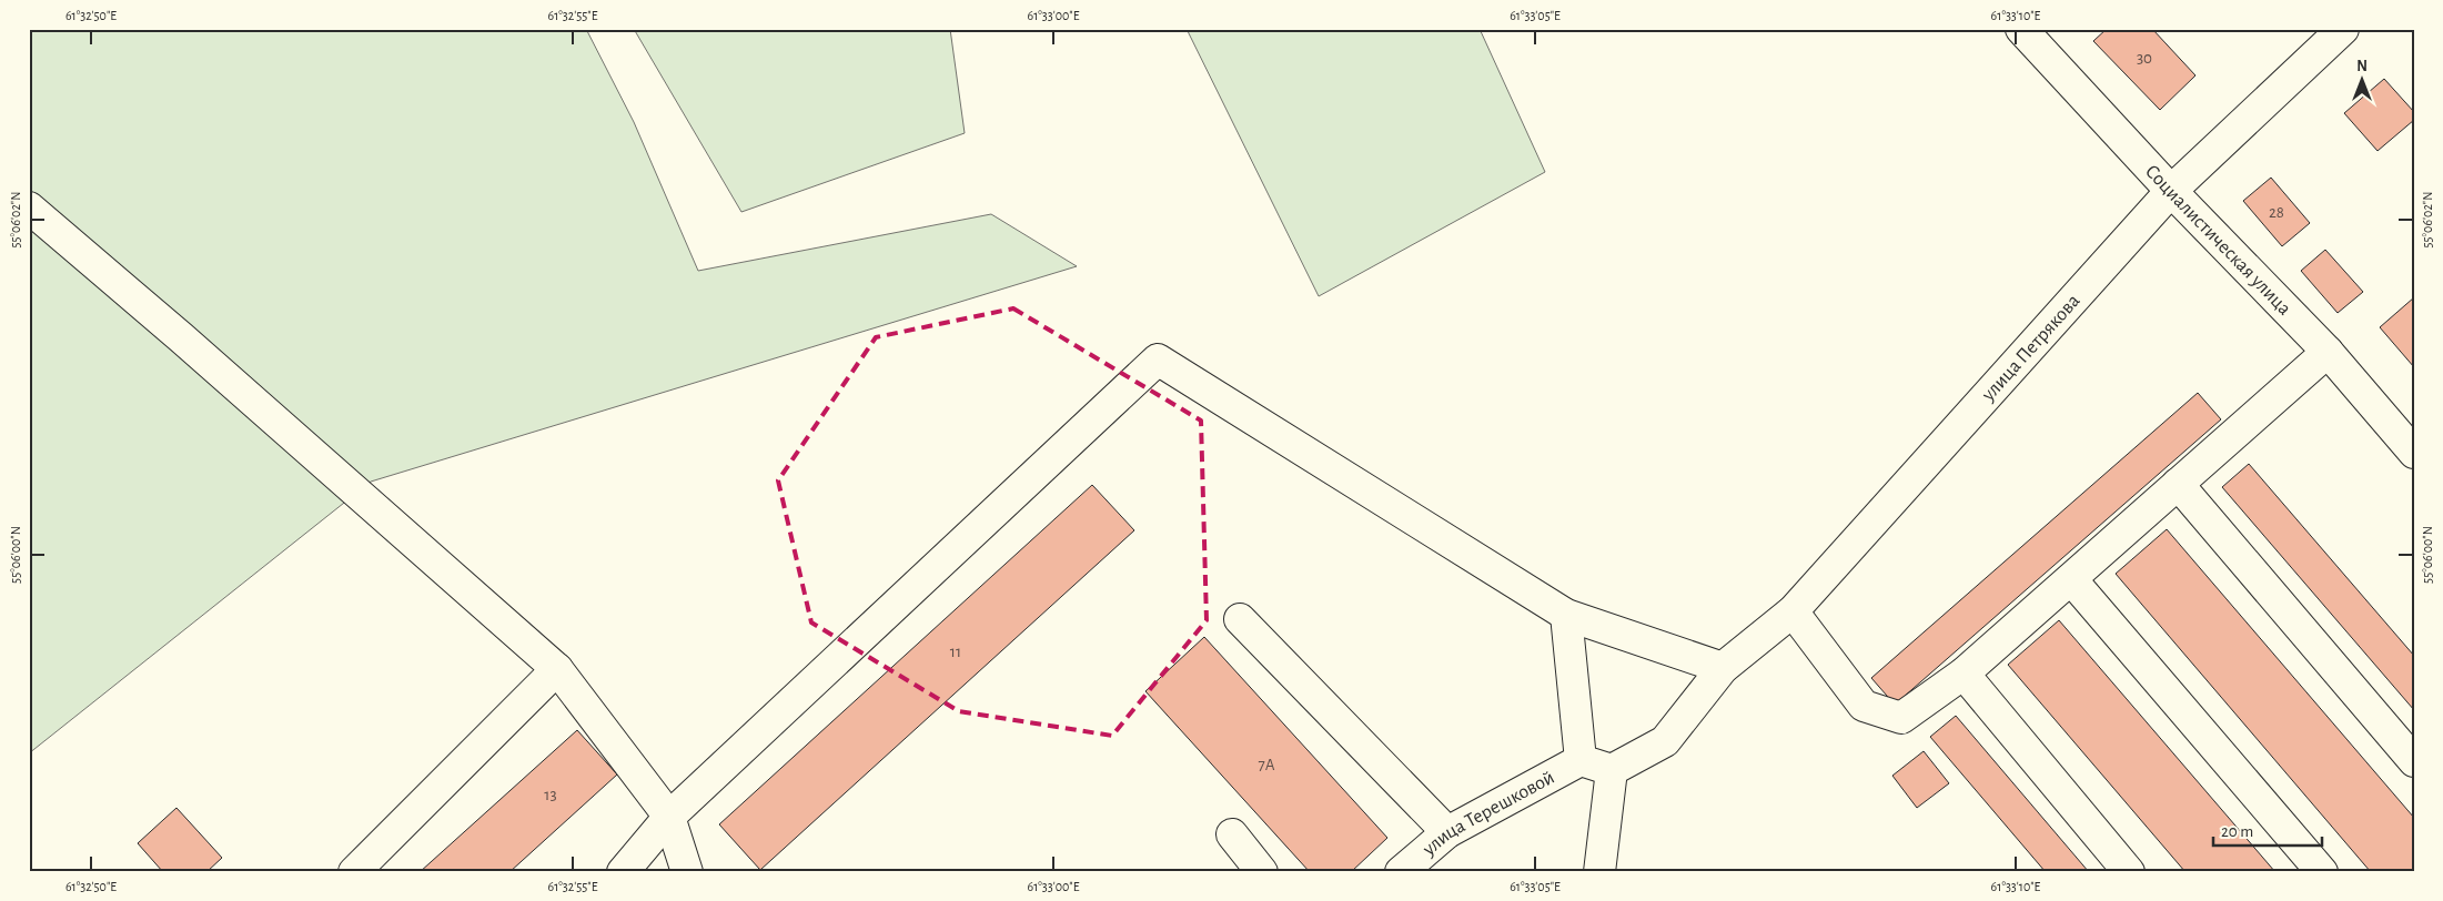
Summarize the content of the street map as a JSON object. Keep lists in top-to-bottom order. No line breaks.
{"streets":{"street":["Социалистическая улица","улица Петрякова","улица Терешковой"]},"crossings":[["Социалистическая улица","улица Петрякова"]],"house_numbers":["30","28","11","7А","13"],"scale_bar":"20 m","north":"top","coordinates":["61°32'50\"E","61°32'55\"E","61°33'00\"E","61°33'05\"E","61°33'10\"E","55°06'02\"N","55°06'00\"N"]}
